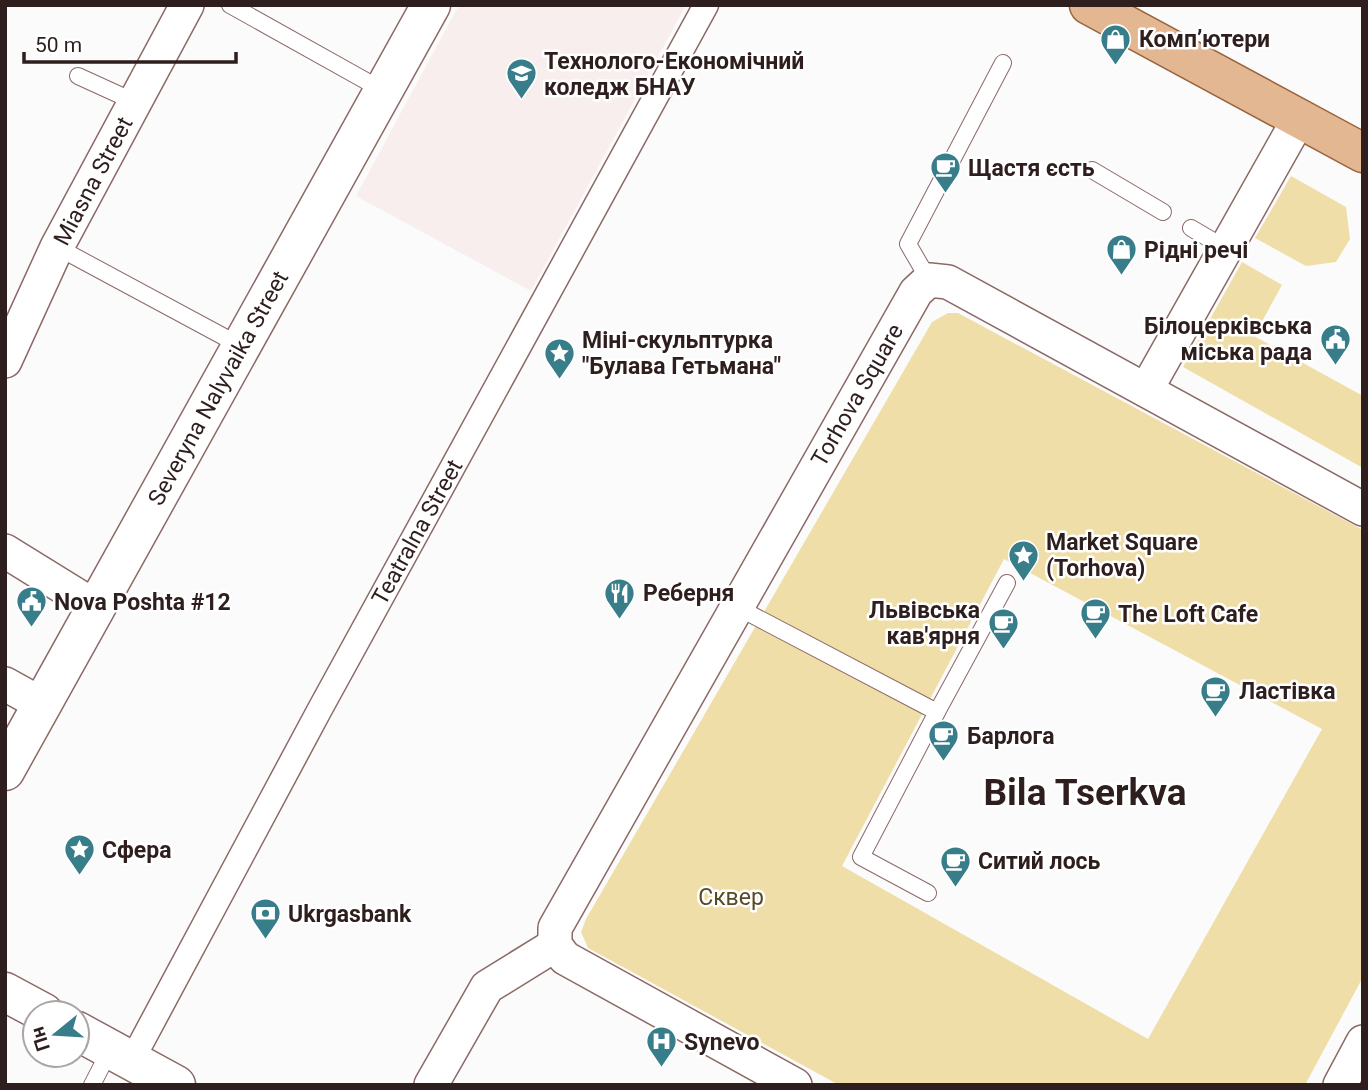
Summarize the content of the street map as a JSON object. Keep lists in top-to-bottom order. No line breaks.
{"streets":{"street":["Miasna Street","Severyna Nalyvaika Street","Torhova Square","Teatralna Street"]},"districts":["Bila Tserkva"],"parks":["Сквер"],"places":{"shop":["Комп’ютери","Рідні речі"],"school or university":["Технолого-Економічний коледж БНАУ"],"cafe":["Щастя єсть","The Loft Cafe","Львівська кав'ярня","Ластівка","Барлога","Ситий лось"],"public building":["Білоцерківська міська рада","Nova Poshta #12"],"place":["Міні-скульптурка \"Булава Гетьмана\"","Market Square (Torhova)","Сфера"],"restaurant":["Реберня"],"bank":["Ukrgasbank"],"hospital":["Synevo"]},"scale_bar":"50 m","north":"left"}
